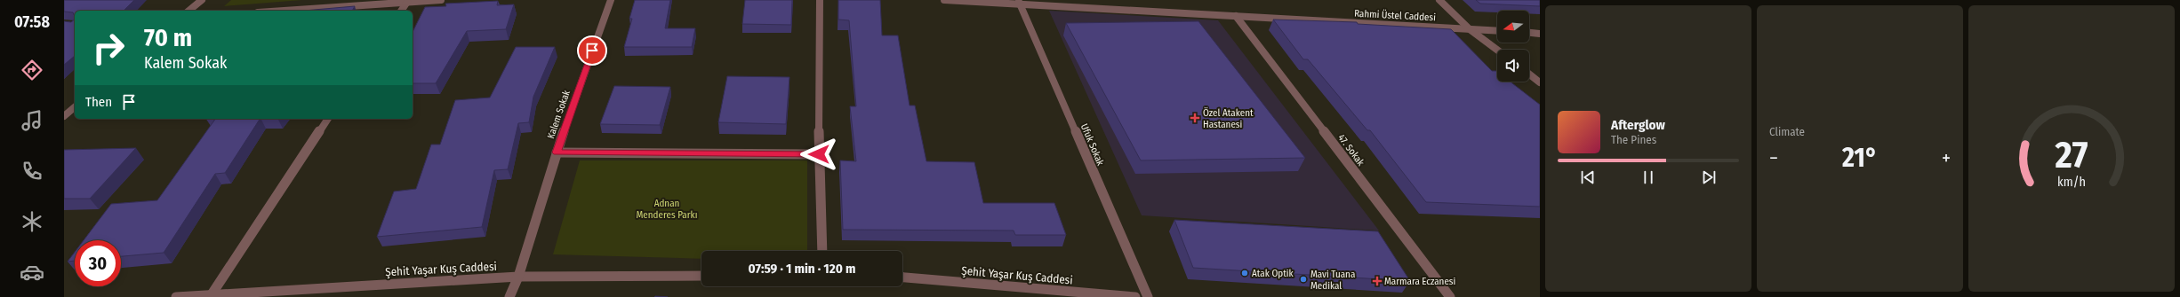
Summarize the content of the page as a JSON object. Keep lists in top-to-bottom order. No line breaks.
{"streets":{"street":["Rahmi Üstel Caddesi","Kalem Sokak","Ufuk Sokak","47. Sokak","Şehit Yaşar Kuş Caddesi"]},"crossings":[["Rahmi Üstel Caddesi","Ufuk Sokak"],["Rahmi Üstel Caddesi","47. Sokak"],["Kalem Sokak","Şehit Yaşar Kuş Caddesi"]],"parks":["Adnan Menderes Parkı"],"places":{"health":["Özel Atakent Hastanesi","Marmara Eczanesi"],"other":["Atak Optik","Mavi Tuana Medikal"]},"north":"left","page":{"tabs":"07:58","tile":"Climate","turn":["70 m","Kalem Sokak"],"then":"Then","song":["Afterglow","The Pines"],"heat":["−","21°","+"],"limit":"30","trip":"07:59 · 1 min · 120 m","gauge":["27","km/h"]}}
